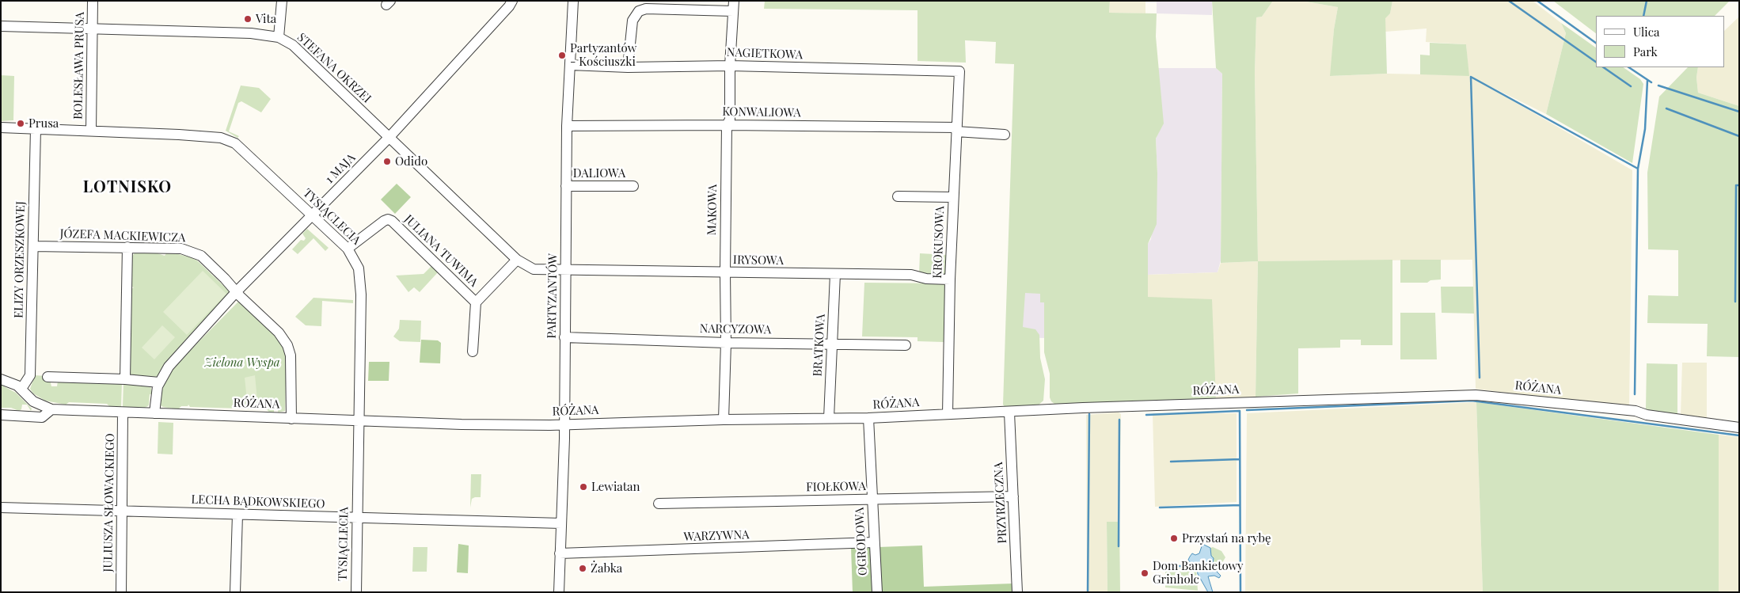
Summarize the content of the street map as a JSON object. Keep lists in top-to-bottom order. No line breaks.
{"streets":{"street":["NAGIETKOWA","BOLESŁAWA PRUSA","STEFANA OKRZEI","KONWALIOWA","1 MAJA","DALIOWA","MAKOWA","TYSIĄCLECIA","JÓZEFA MACKIEWICZA","KROKUSOWA","JULIANA TUWIMA","ELIZY ORZESZKOWEJ","IRYSOWA","PARTYZANTÓW","NARCYZOWA","BRATKOWA","RÓŻANA","FIOŁKOWA","LECHA BĄDKOWSKIEGO","JULIUSZA SŁOWACKIEGO","PRZYRZECZNA","WARZYWNA","OGRODOWA"]},"crossings":[["NAGIETKOWA","MAKOWA"],["NAGIETKOWA","KROKUSOWA"],["NAGIETKOWA","PARTYZANTÓW"],["BOLESŁAWA PRUSA","STEFANA OKRZEI"],["BOLESŁAWA PRUSA","TYSIĄCLECIA"],["STEFANA OKRZEI","1 MAJA"],["STEFANA OKRZEI","IRYSOWA"],["STEFANA OKRZEI","PARTYZANTÓW"],["KONWALIOWA","MAKOWA"],["KONWALIOWA","KROKUSOWA"],["KONWALIOWA","PARTYZANTÓW"],["1 MAJA","TYSIĄCLECIA"],["1 MAJA","JÓZEFA MACKIEWICZA"],["1 MAJA","RÓŻANA"],["DALIOWA","PARTYZANTÓW"],["MAKOWA","IRYSOWA"],["MAKOWA","NARCYZOWA"],["MAKOWA","RÓŻANA"],["TYSIĄCLECIA","JULIANA TUWIMA"],["TYSIĄCLECIA","ELIZY ORZESZKOWEJ"],["TYSIĄCLECIA","RÓŻANA"],["TYSIĄCLECIA","LECHA BĄDKOWSKIEGO"],["JÓZEFA MACKIEWICZA","ELIZY ORZESZKOWEJ"],["JÓZEFA MACKIEWICZA","RÓŻANA"],["KROKUSOWA","IRYSOWA"],["KROKUSOWA","RÓŻANA"],["ELIZY ORZESZKOWEJ","RÓŻANA"],["IRYSOWA","PARTYZANTÓW"],["IRYSOWA","BRATKOWA"],["PARTYZANTÓW","NARCYZOWA"],["PARTYZANTÓW","RÓŻANA"],["PARTYZANTÓW","LECHA BĄDKOWSKIEGO"],["PARTYZANTÓW","WARZYWNA"],["NARCYZOWA","BRATKOWA"],["BRATKOWA","RÓŻANA"],["RÓŻANA","JULIUSZA SŁOWACKIEGO"],["RÓŻANA","PRZYRZECZNA"],["RÓŻANA","OGRODOWA"],["FIOŁKOWA","PRZYRZECZNA"],["FIOŁKOWA","OGRODOWA"],["LECHA BĄDKOWSKIEGO","JULIUSZA SŁOWACKIEGO"],["WARZYWNA","OGRODOWA"]],"districts":["LOTNISKO"],"parks":["Zielona Wyspa"],"places":["Vita","Partyzantów - Kościuszki","Prusa","Odido","Lewiatan","Przystań na rybę","Żabka","Dom Bankietowy Grinholc"],"legend":["Ulica","Park"]}
